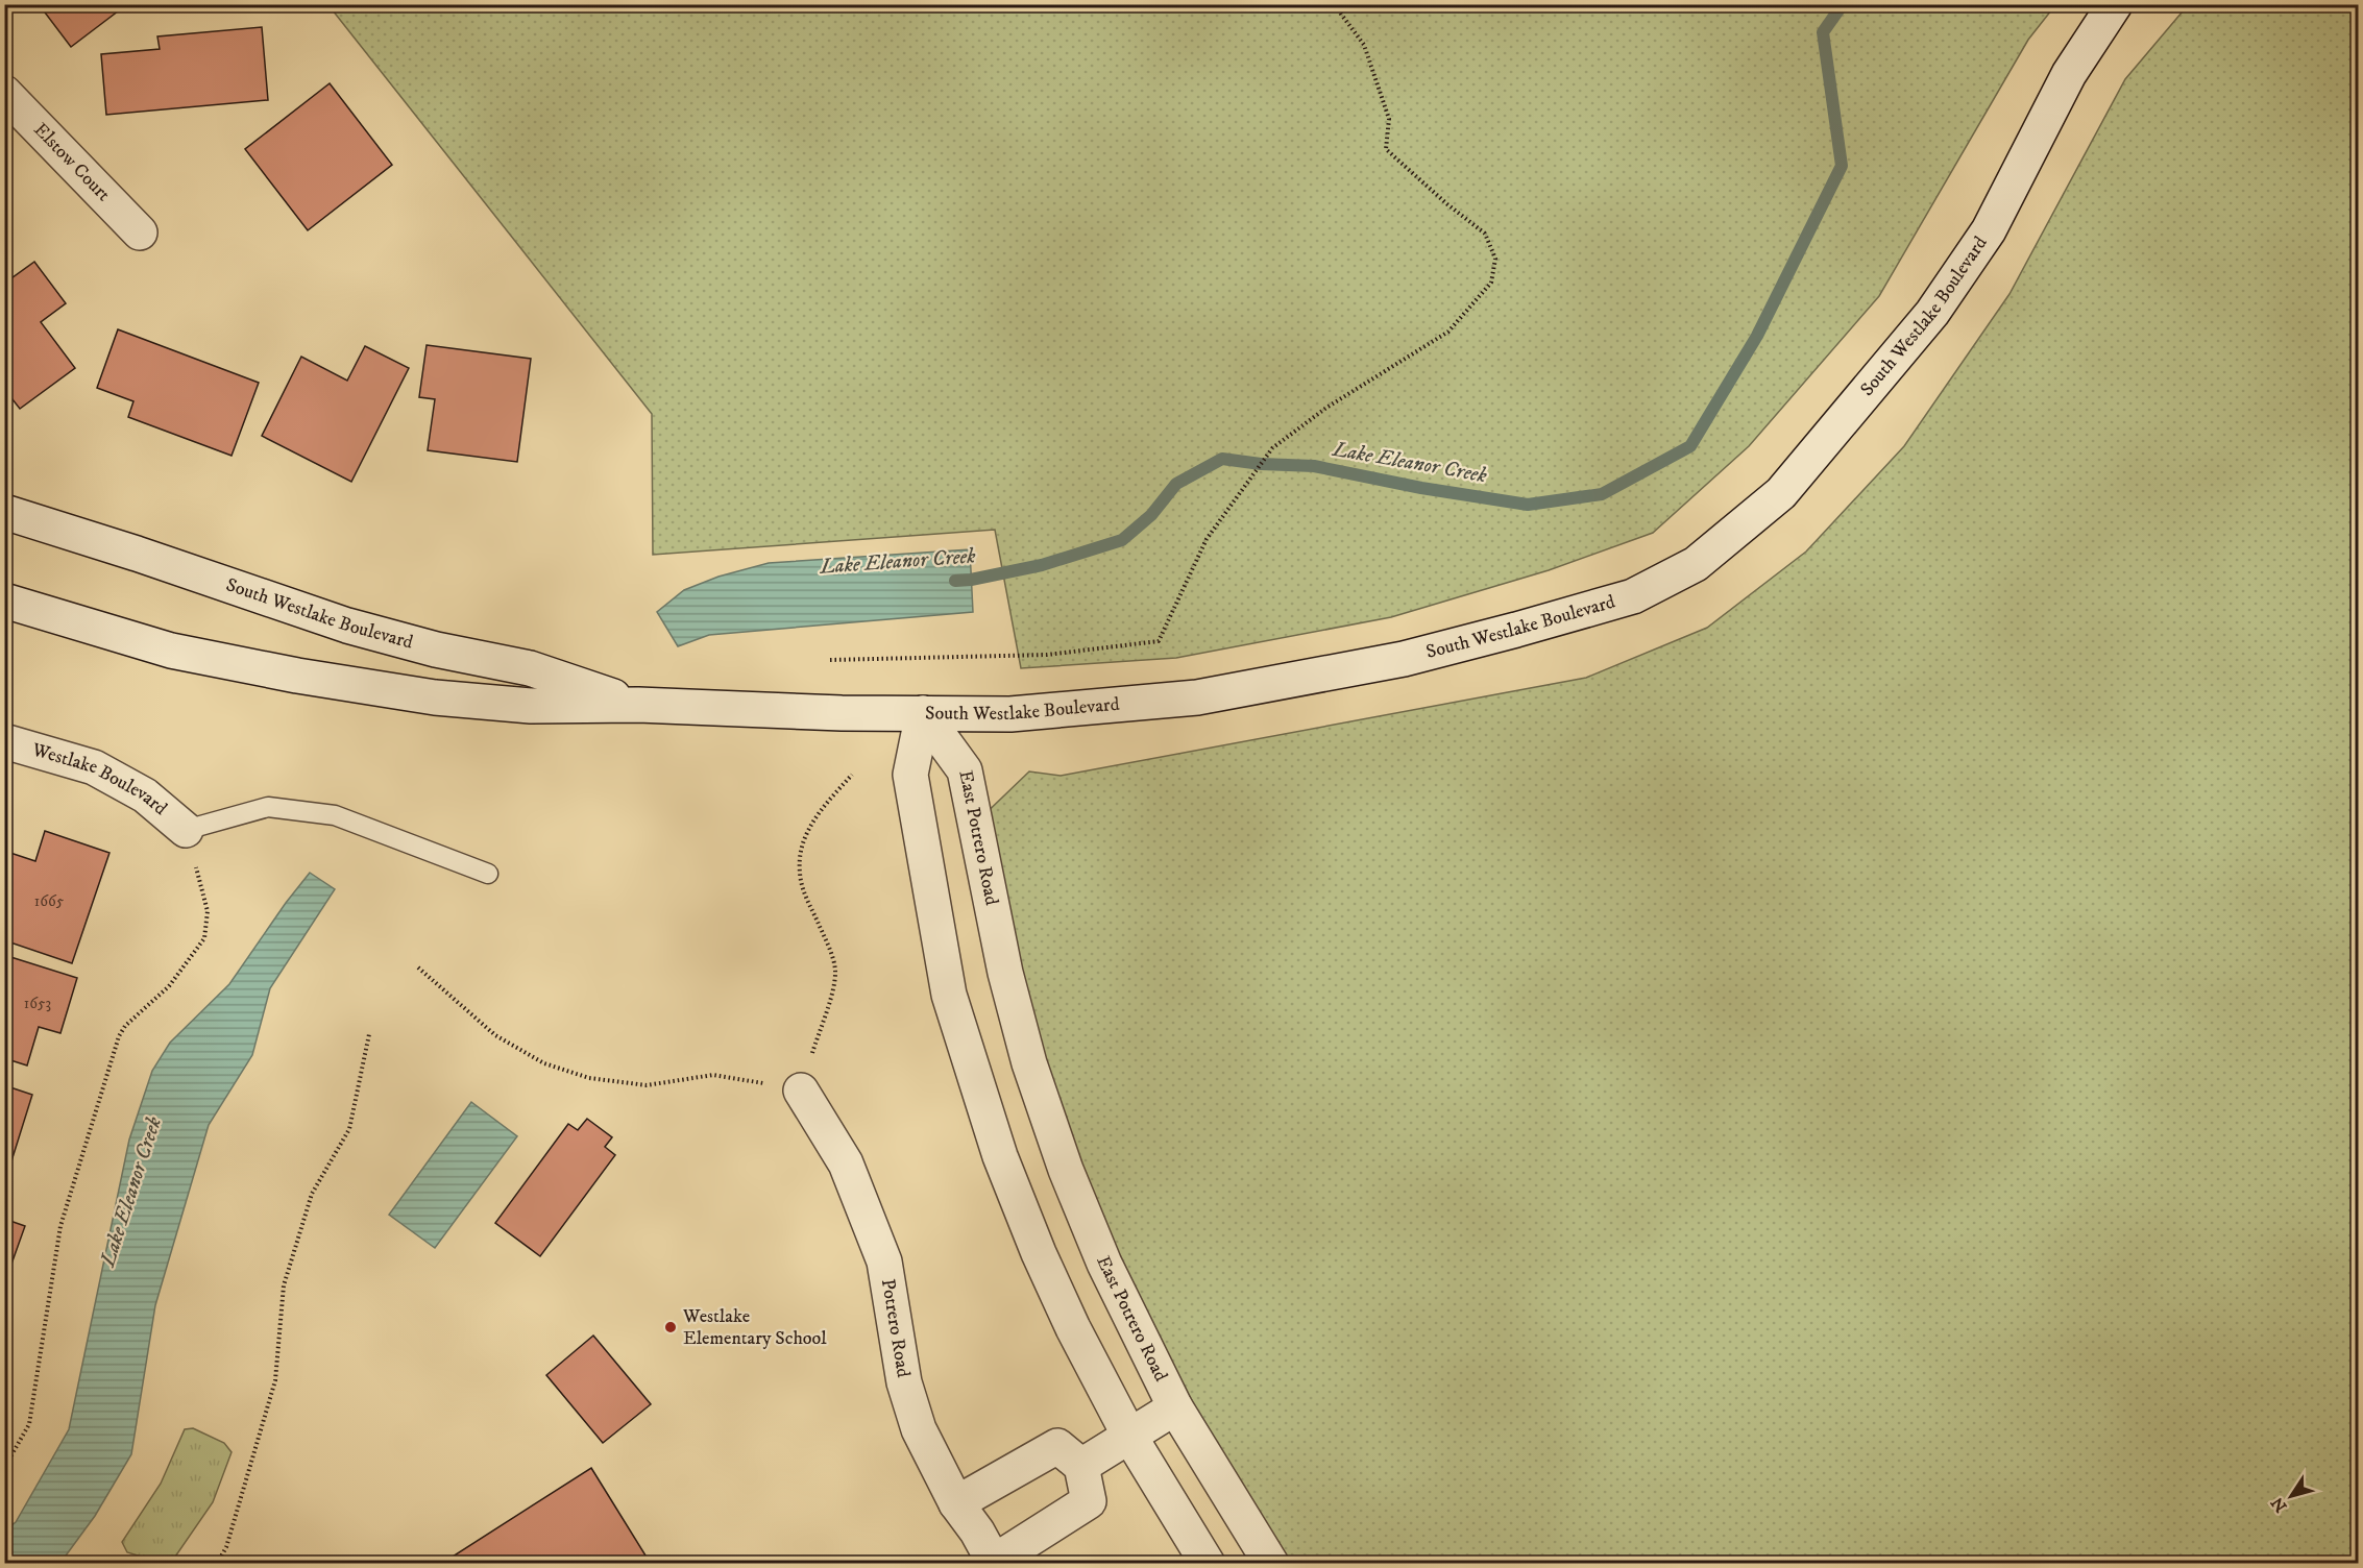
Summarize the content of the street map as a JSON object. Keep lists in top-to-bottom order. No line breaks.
{"streets":{"street":["Elstow Court","South Westlake Boulevard","Westlake Boulevard","East Potrero Road","Potrero Road"]},"crossings":[["South Westlake Boulevard","East Potrero Road"]],"water":["Lake Eleanor Creek"],"places":["Westlake Elementary School"],"house_numbers":["1665","1653"],"north":"bottom left"}
